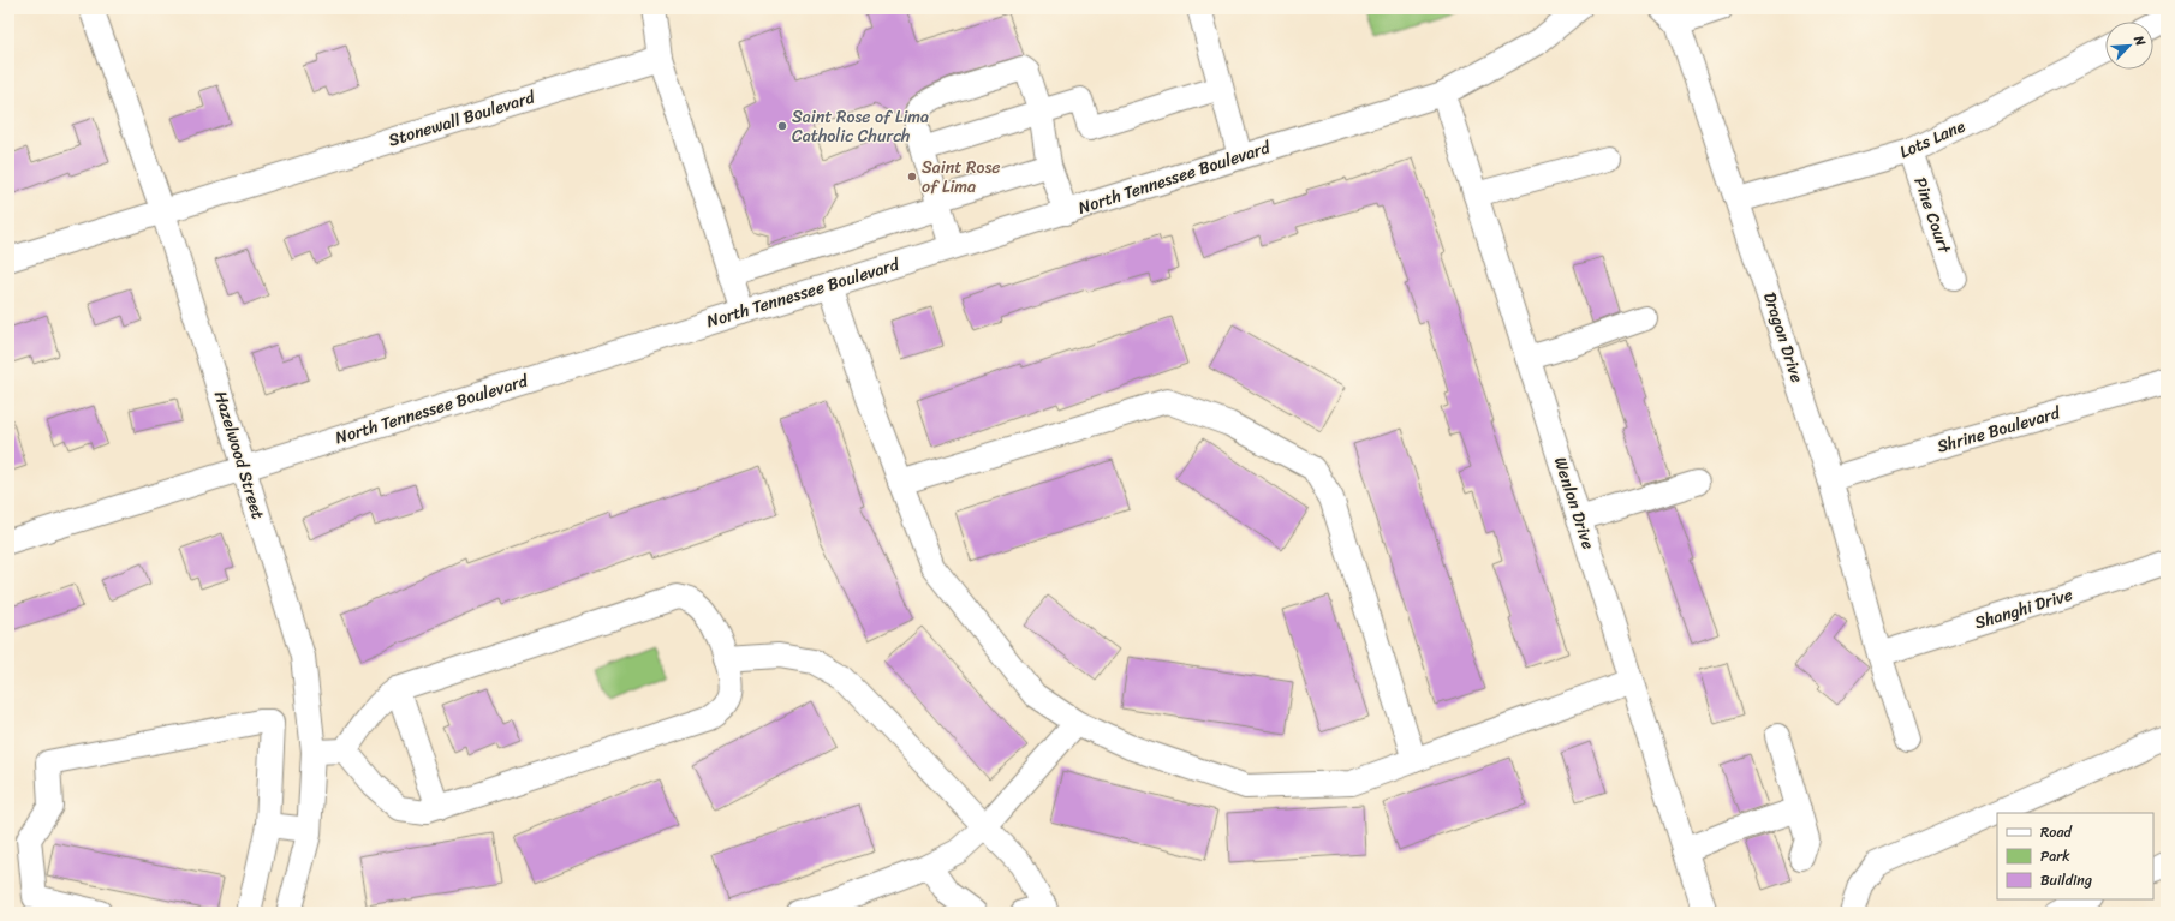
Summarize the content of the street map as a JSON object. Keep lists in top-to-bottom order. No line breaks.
{"streets":{"street":["Stonewall Boulevard","Lots Lane","North Tennessee Boulevard","Pine Court","Dragon Drive","Shrine Boulevard","Hazelwood Street","Wenlon Drive","Shanghi Drive"]},"crossings":[["Stonewall Boulevard","Hazelwood Street"],["Lots Lane","Pine Court"],["Lots Lane","Dragon Drive"],["North Tennessee Boulevard","Hazelwood Street"],["North Tennessee Boulevard","Wenlon Drive"],["Dragon Drive","Shrine Boulevard"],["Dragon Drive","Shanghi Drive"]],"places":["Saint Rose of Lima Catholic Church","Saint Rose of Lima"],"legend":["Road","Park","Building"],"north":"top right"}
